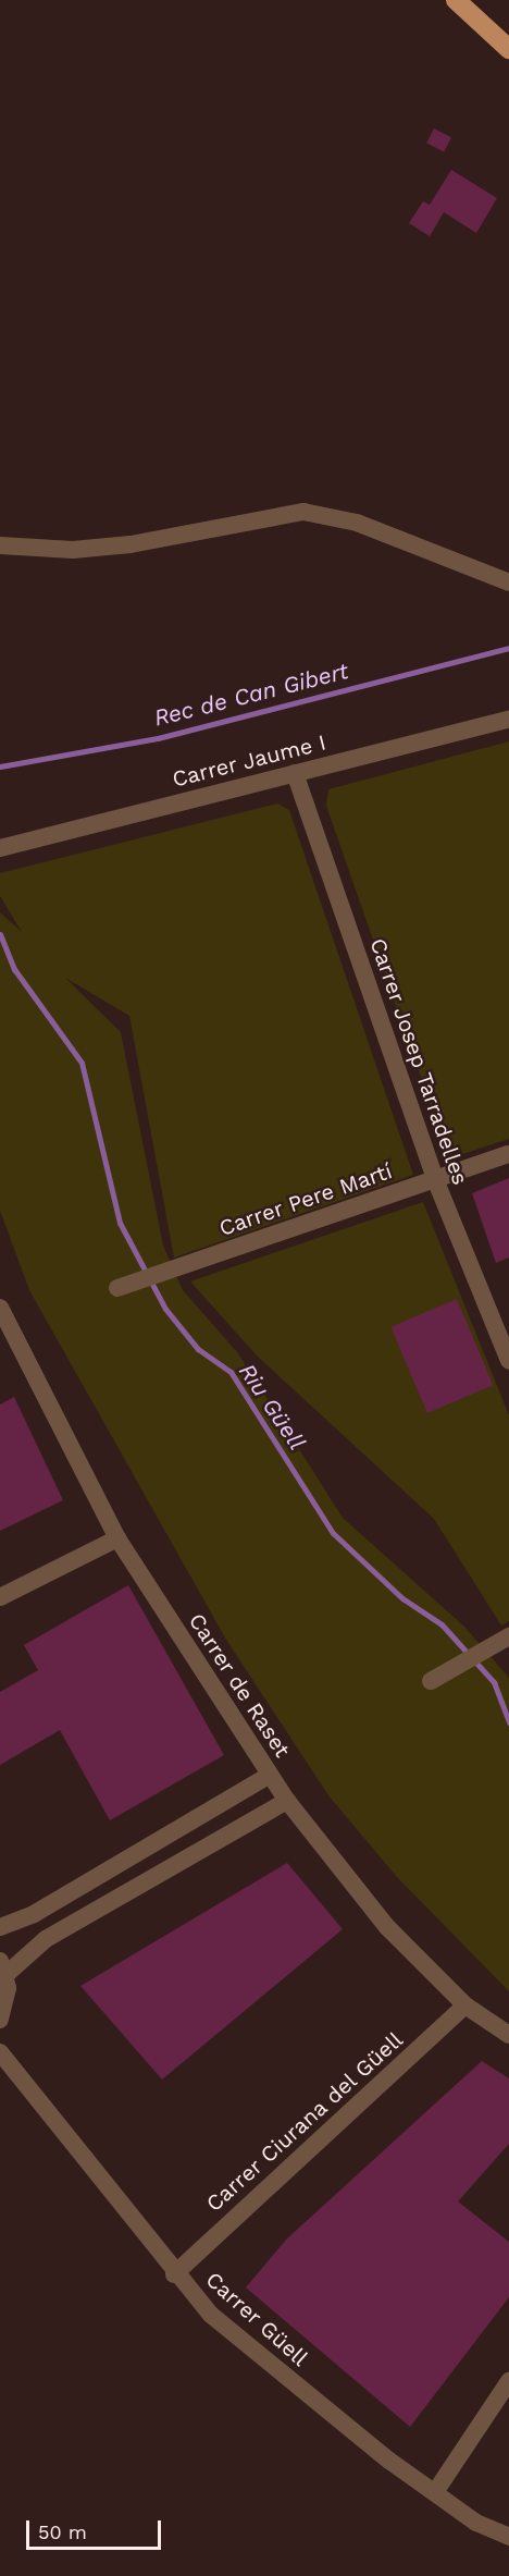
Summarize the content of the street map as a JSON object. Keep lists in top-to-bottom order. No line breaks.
{"streets":{"street":["Carrer Jaume I","Carrer Josep Tarradelles","Carrer Pere Martí","Carrer de Raset","Carrer Ciurana del Güell","Carrer Güell"]},"crossings":[["Carrer Jaume I","Carrer Josep Tarradelles"],["Carrer Josep Tarradelles","Carrer Pere Martí"],["Carrer de Raset","Carrer Ciurana del Güell"],["Carrer Ciurana del Güell","Carrer Güell"]],"water":["Rec de Can Gibert","Riu Güell"],"scale_bar":"50 m"}
